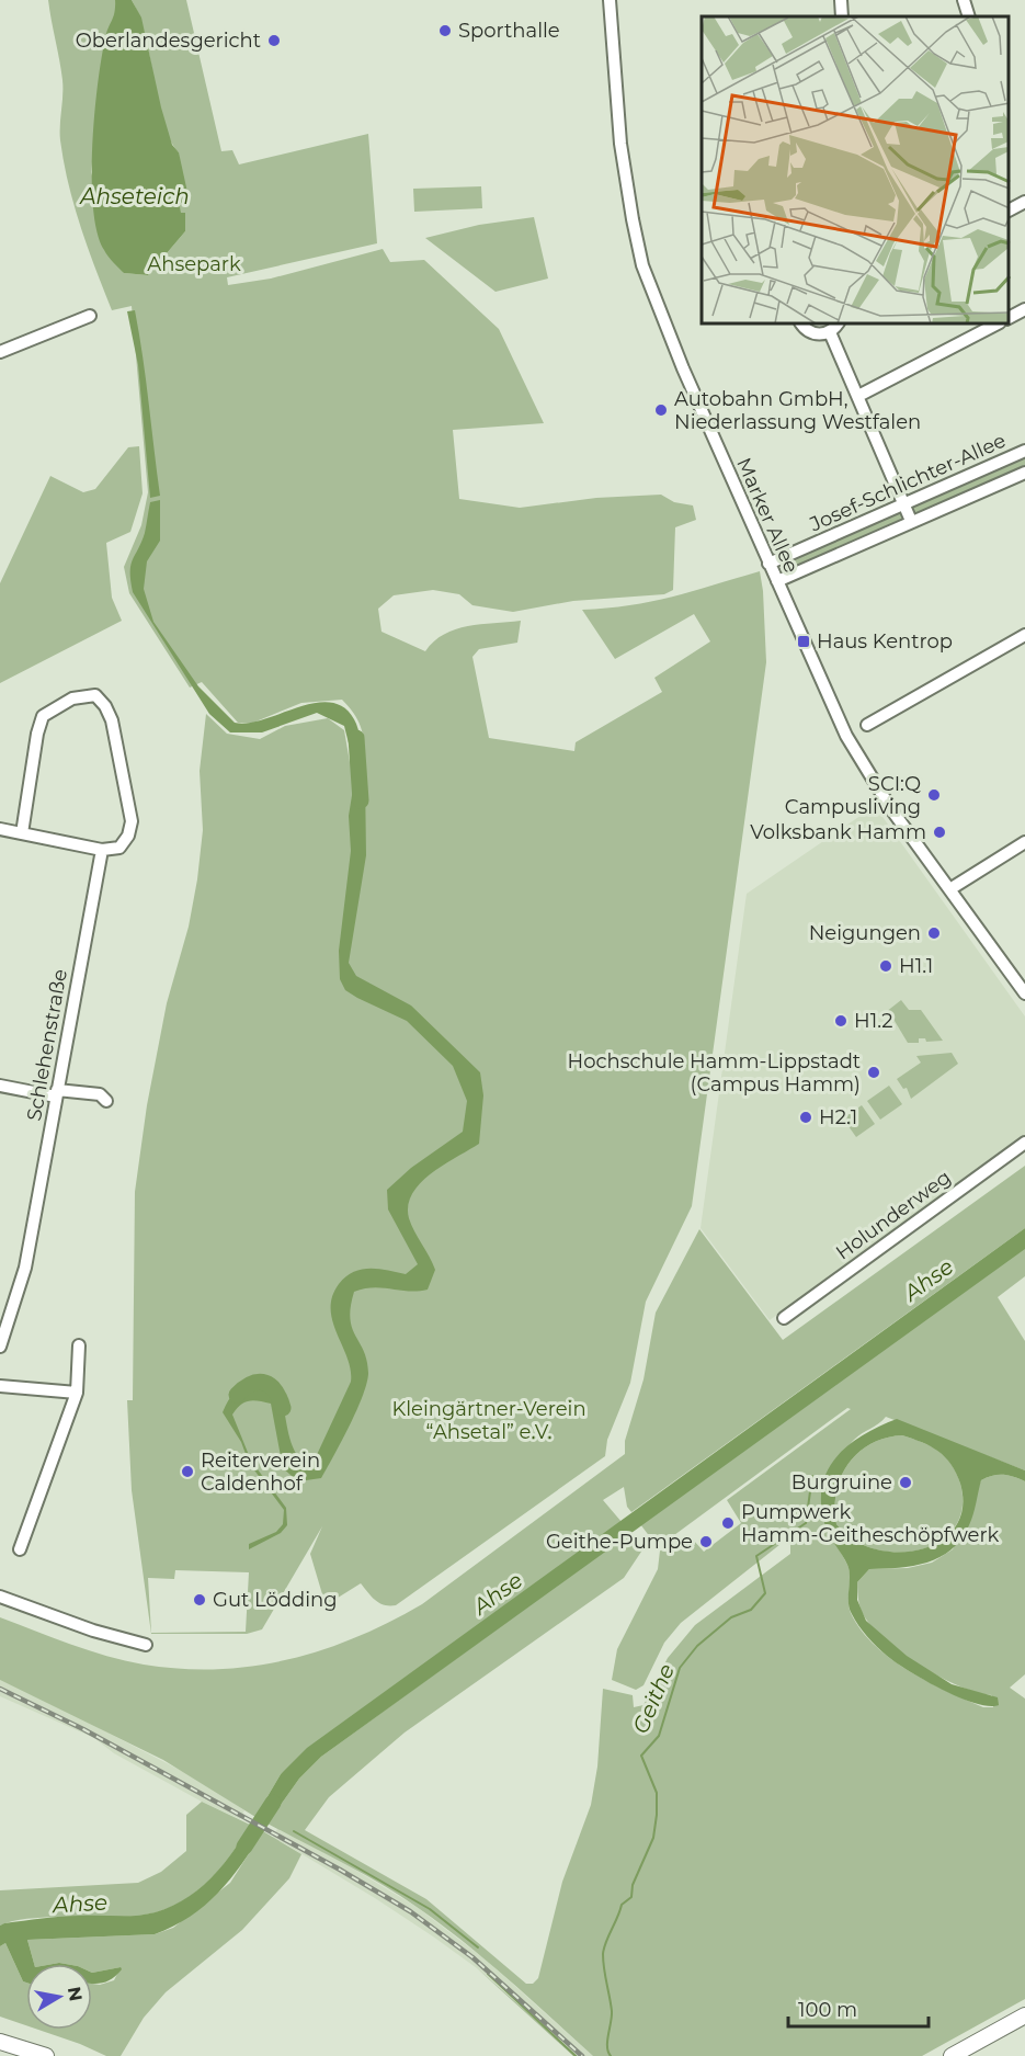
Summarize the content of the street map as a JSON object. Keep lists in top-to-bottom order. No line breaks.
{"streets":{"street":["Josef-Schlichter-Allee","Marker Allee","Schlehenstraße","Holunderweg"]},"crossings":[["Josef-Schlichter-Allee","Marker Allee"]],"water":["Ahseteich","Ahse","Geithe"],"parks":["Ahsepark","Kleingärtner-Verein “Ahsetal” e.V."],"places":{"other":["Sporthalle","Oberlandesgericht","Autobahn GmbH, Niederlassung Westfalen","SCI:Q Campusliving","Volksbank Hamm","Neigungen","H1.1","H1.2","Hochschule Hamm-Lippstadt (Campus Hamm)","H2.1","Reiterverein Caldenhof","Burgruine","Pumpwerk Hamm-Geitheschöpfwerk","Geithe-Pumpe","Gut Lödding"],"transit":["Haus Kentrop"]},"scale_bar":"100 m","north":"right"}
